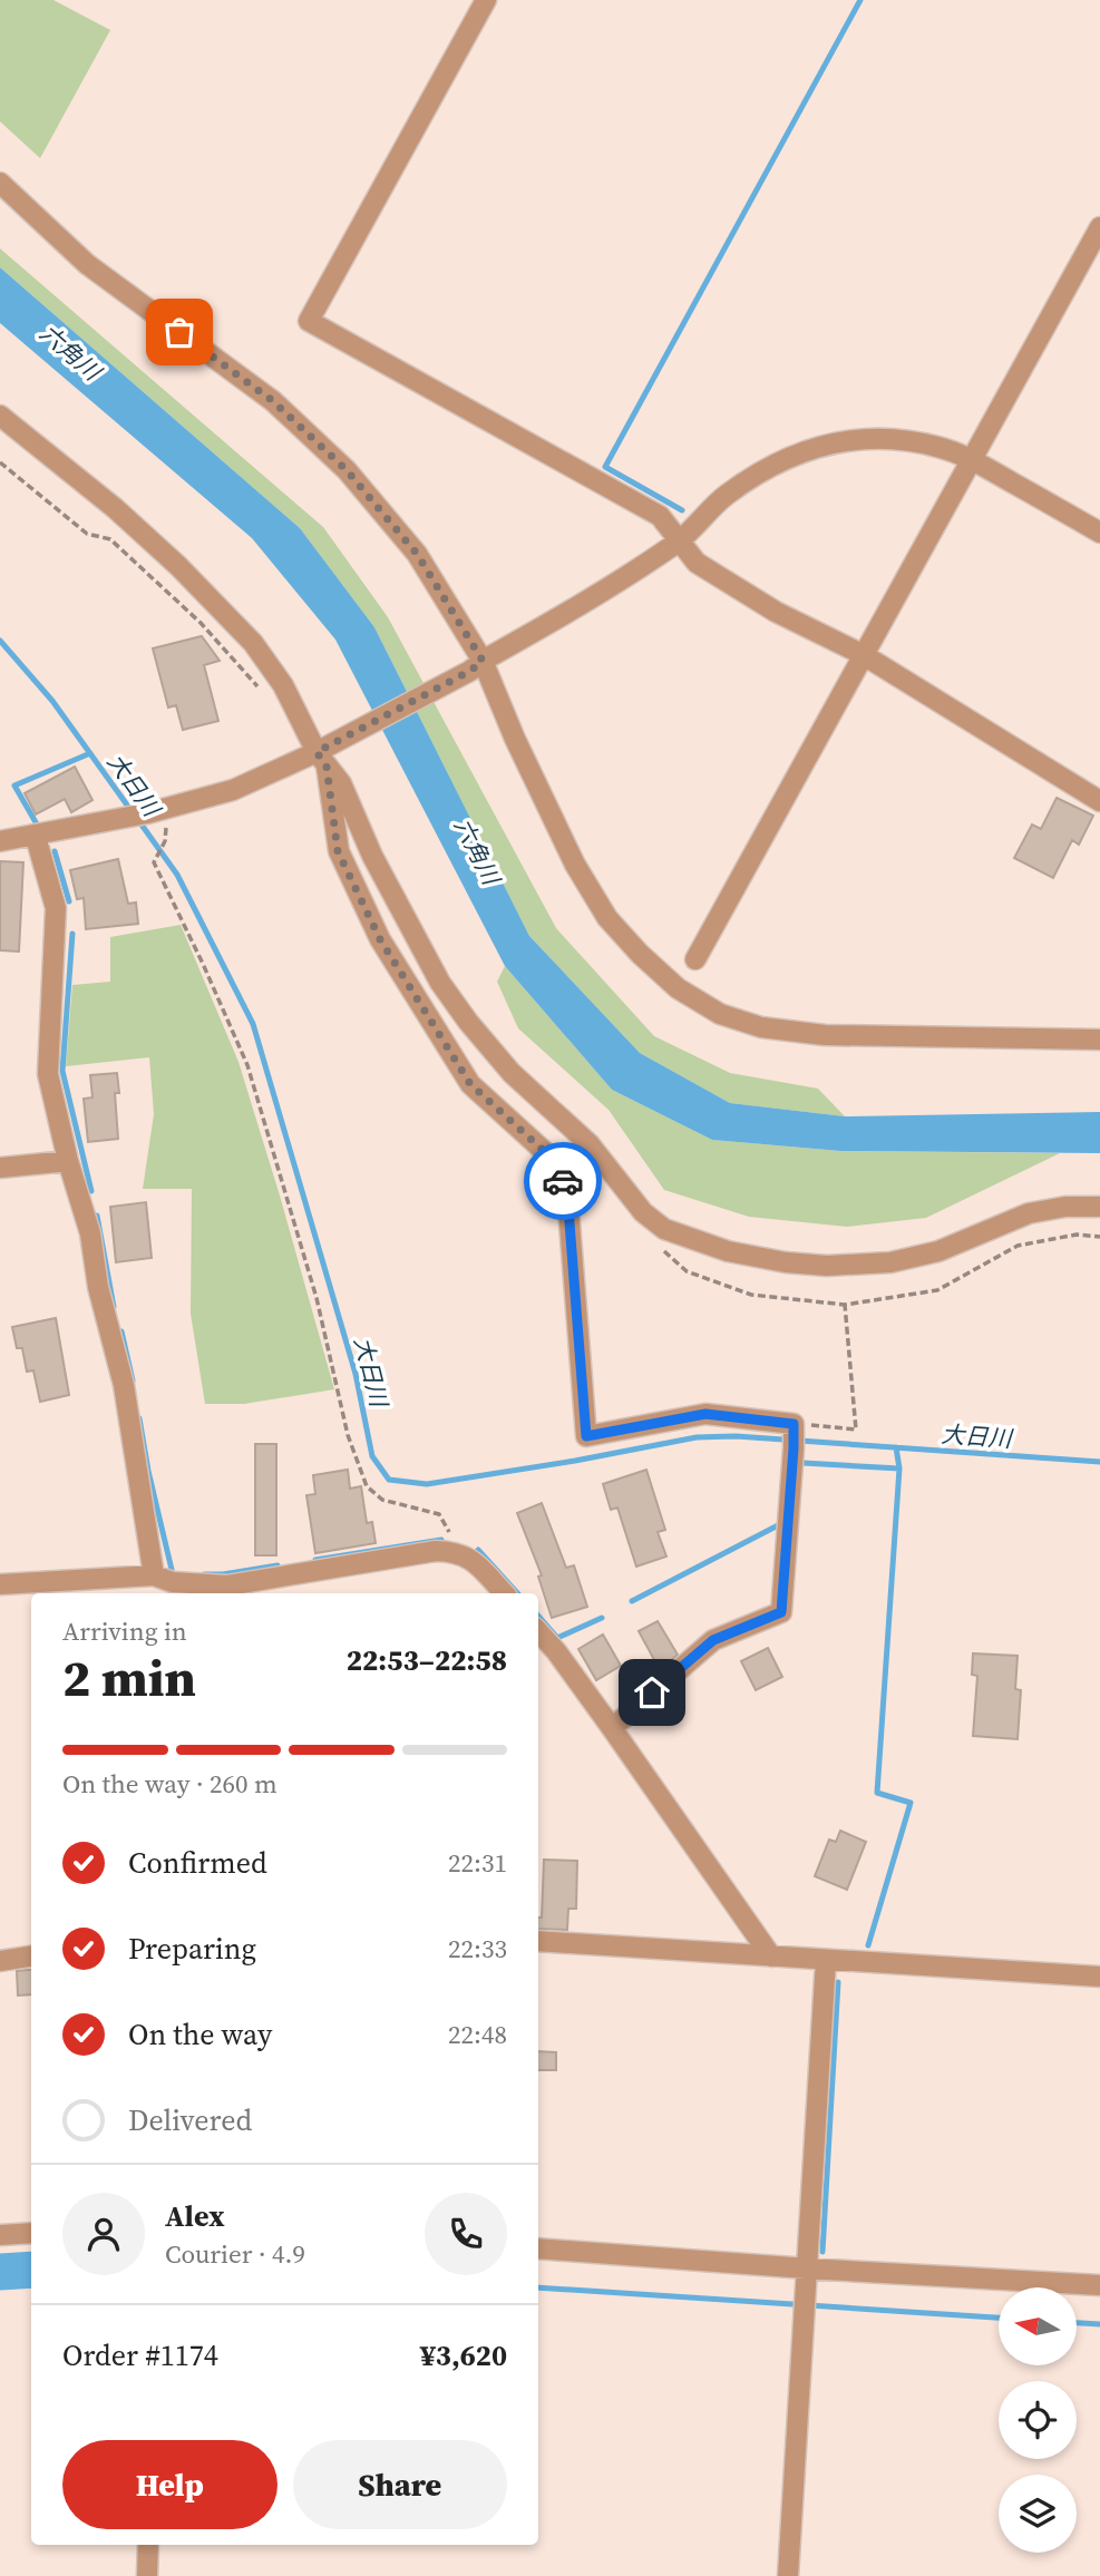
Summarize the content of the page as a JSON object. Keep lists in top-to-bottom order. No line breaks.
{"water":["六角川","大日川"],"north":"left","page":{"heading":["2 min","Arriving in","22:53–22:58"],"panel":["Alex","Courier · 4.9","Order #1174","¥3,620"],"bar":"On the way · 260 m","list":[["Confirmed","22:31"],["Preparing","22:33"],["On the way","22:48"],"Delivered"],"buttons":["Help","Share"]}}
